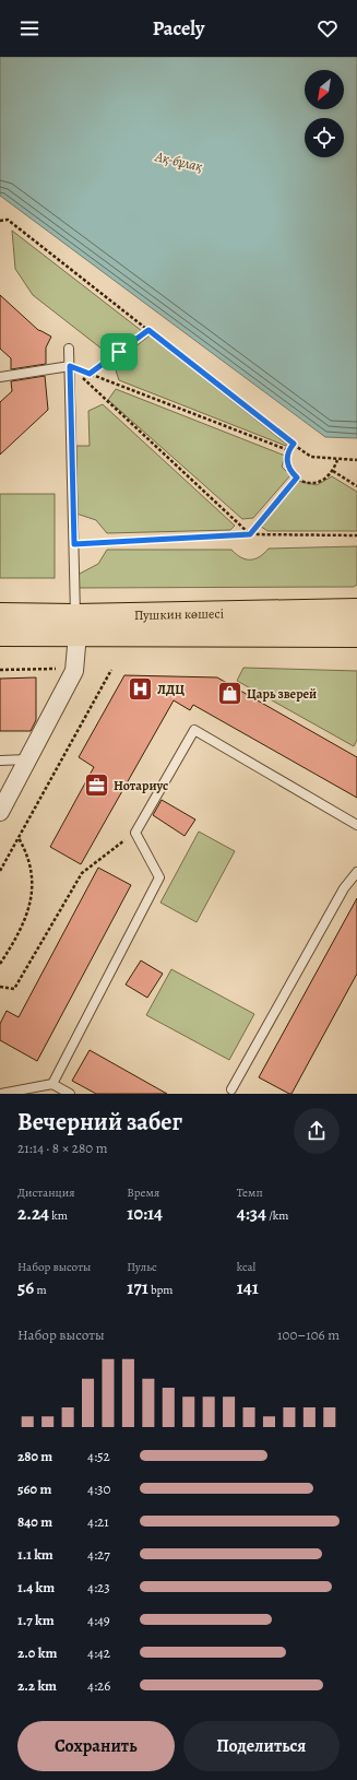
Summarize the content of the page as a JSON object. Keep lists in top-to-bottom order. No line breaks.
{"streets":{"main road":["Пушкин көшесі"]},"water":["Ақ-бұлақ"],"places":{"hospital":["ЛДЦ"],"shop":["Царь зверей"],"office":["Нотариус"]},"north":"bottom left","page":{"header":"Pacely","heading":["Вечерний забег","21:14 · 8 × 280 m"],"stats":[["Дистанция","2.24 km"],["Время","10:14"],["Темп","4:34 /km"],["Набор высоты","56 m"],["Пульс","171 bpm"],["kcal","141"]],"chart":["Набор высоты","100–106 m"],"list":[{"name":"280 m","note":"4:52"},{"name":"560 m","note":"4:30"},{"name":"840 m","note":"4:21"},{"name":"1.1 km","note":"4:27"},{"name":"1.4 km","note":"4:23"},{"name":"1.7 km","note":"4:49"},{"name":"2.0 km","note":"4:42"},{"name":"2.2 km","note":"4:26"}],"buttons":["Сохранить","Поделиться"]}}
